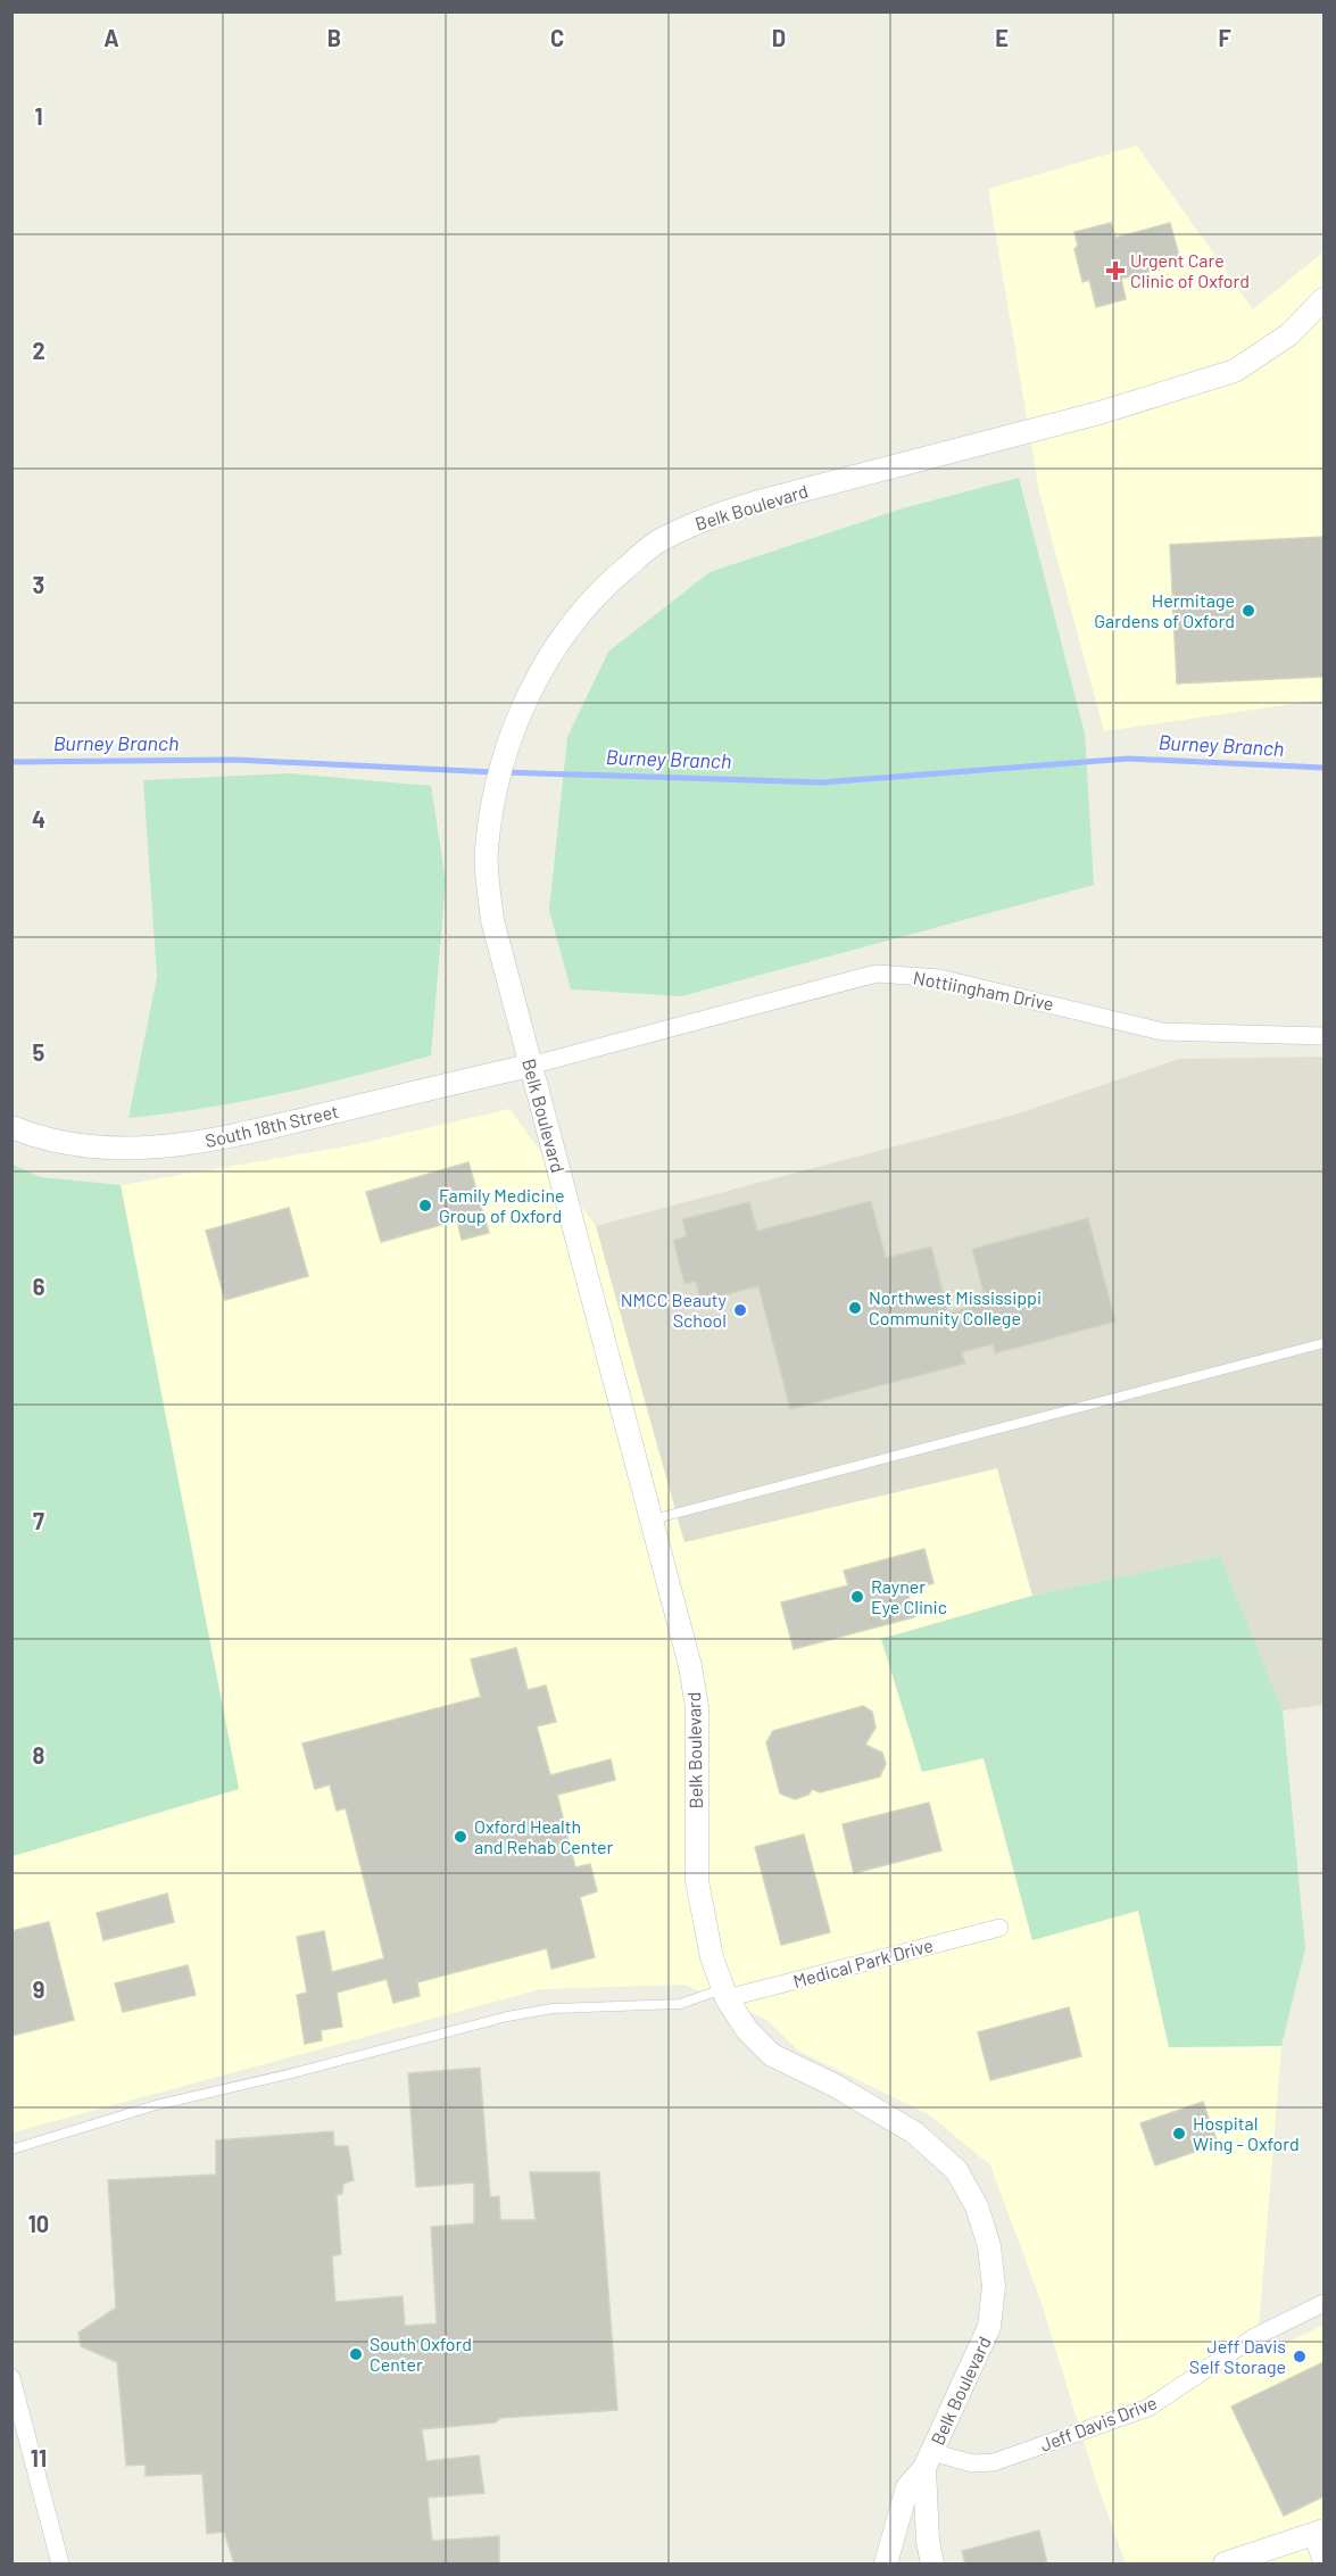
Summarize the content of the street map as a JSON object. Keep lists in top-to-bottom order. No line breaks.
{"streets":{"street":["Belk Boulevard","Nottiingham Drive","South 18th Street","Medical Park Drive","Jeff Davis Drive"]},"crossings":[["Belk Boulevard","Nottiingham Drive"],["Belk Boulevard","South 18th Street"],["Belk Boulevard","Medical Park Drive"],["Belk Boulevard","Jeff Davis Drive"],["Nottiingham Drive","South 18th Street"]],"water":["Burney Branch"],"places":{"health":["Urgent Care Clinic of Oxford"],"other":["Hermitage Gardens of Oxford","Family Medicine Group of Oxford","Northwest Mississippi Community College","NMCC Beauty School","Rayner Eye Clinic","Oxford Health and Rehab Center","Hospital Wing - Oxford","South Oxford Center","Jeff Davis Self Storage"]},"grid":{"columns":["A","B","C","D","E","F"],"rows":["1","2","3","4","5","6","7","8","9","10","11"]}}
